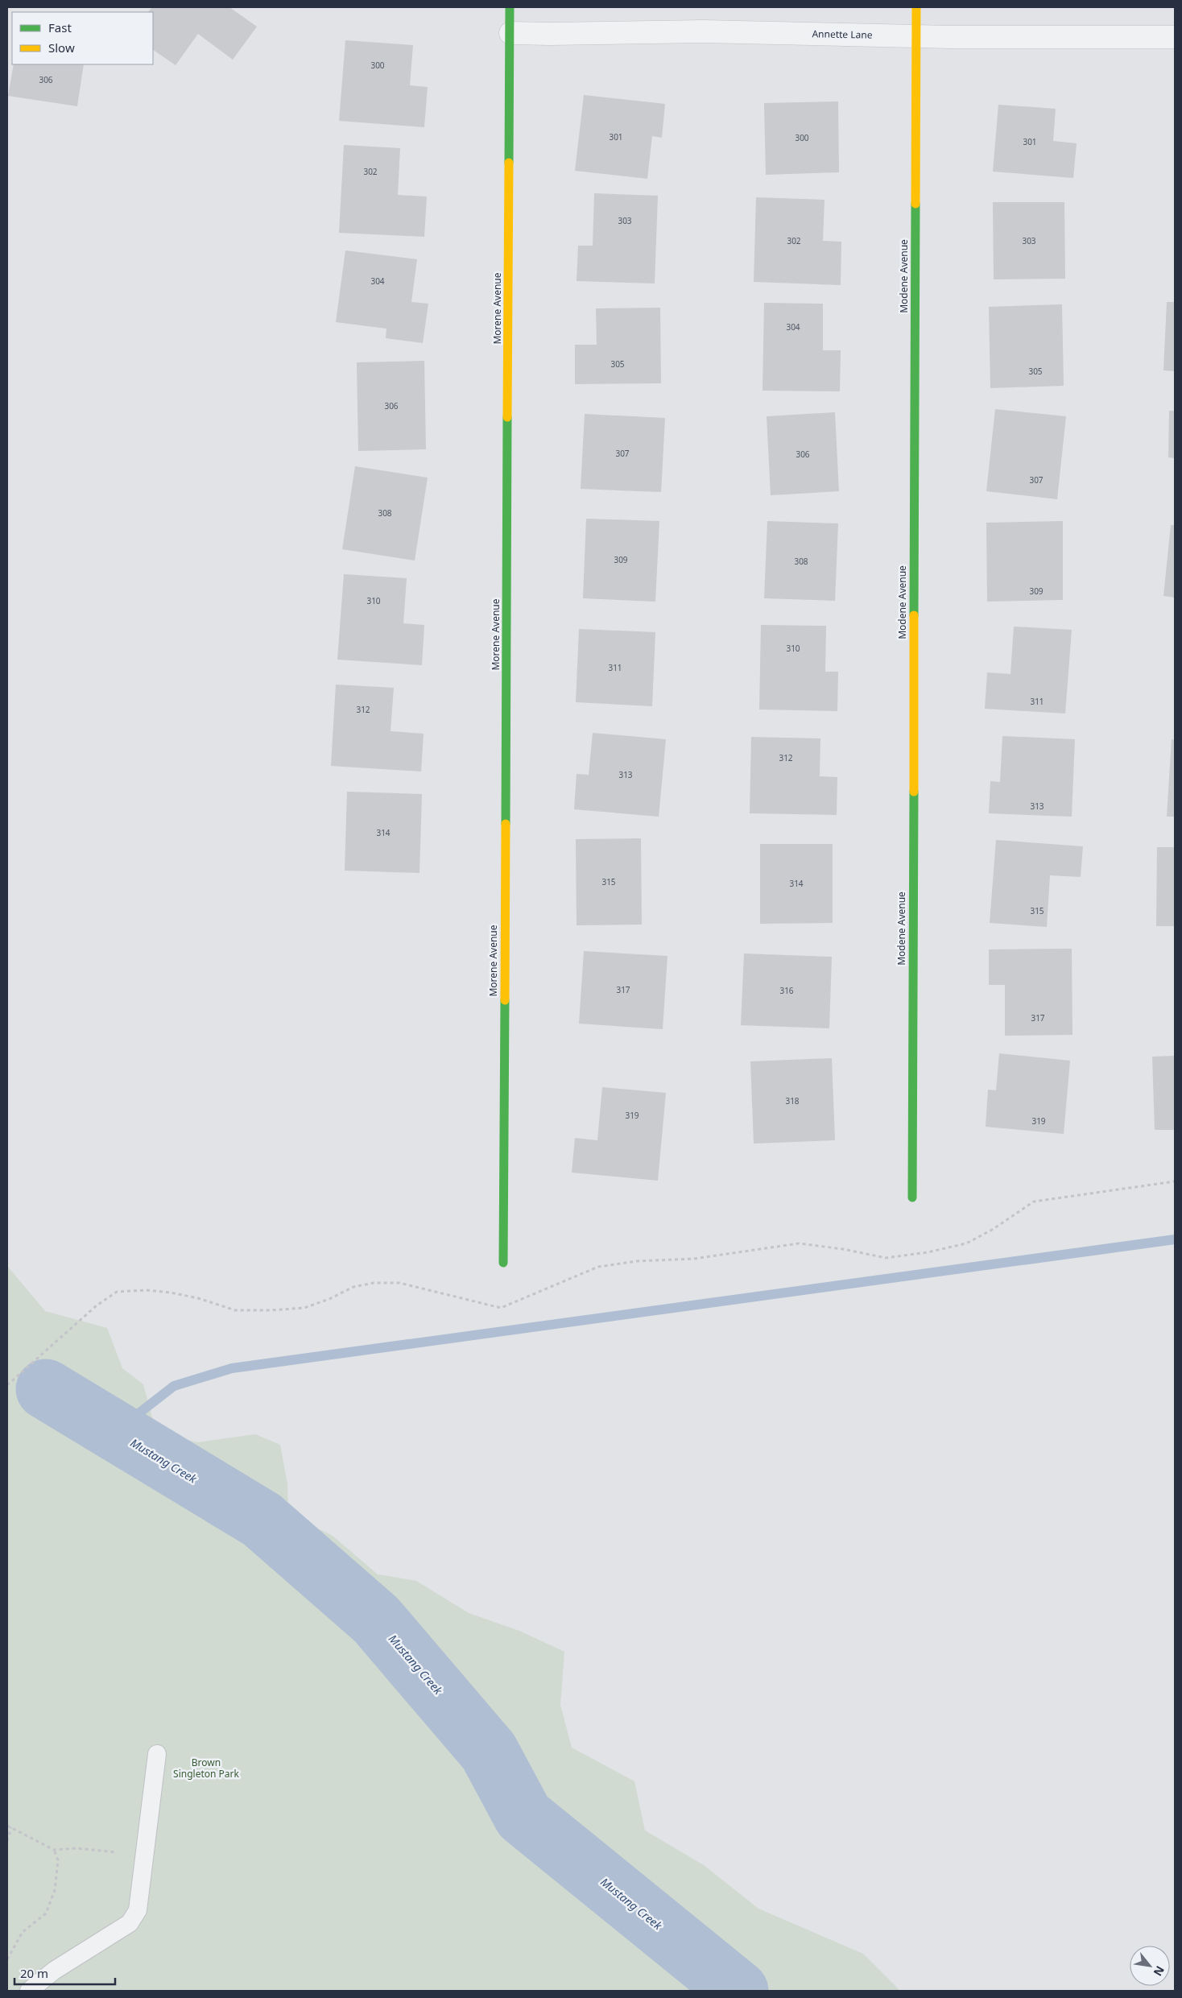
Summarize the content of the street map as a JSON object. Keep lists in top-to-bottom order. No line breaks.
{"streets":{"street":["Annette Lane","Modene Avenue","Morene Avenue"]},"crossings":[["Annette Lane","Modene Avenue"],["Annette Lane","Morene Avenue"]],"water":["Mustang Creek"],"parks":["Brown Singleton Park"],"house_numbers":["300","306","301","300","301","302","303","302","303","304","304","305","305","306","307","306","307","308","309","308","309","310","310","311","311","312","312","313","313","314","315","314","315","317","316","317","318","319","319"],"legend":["Fast","Slow"],"scale_bar":"20 m","north":"bottom right"}
